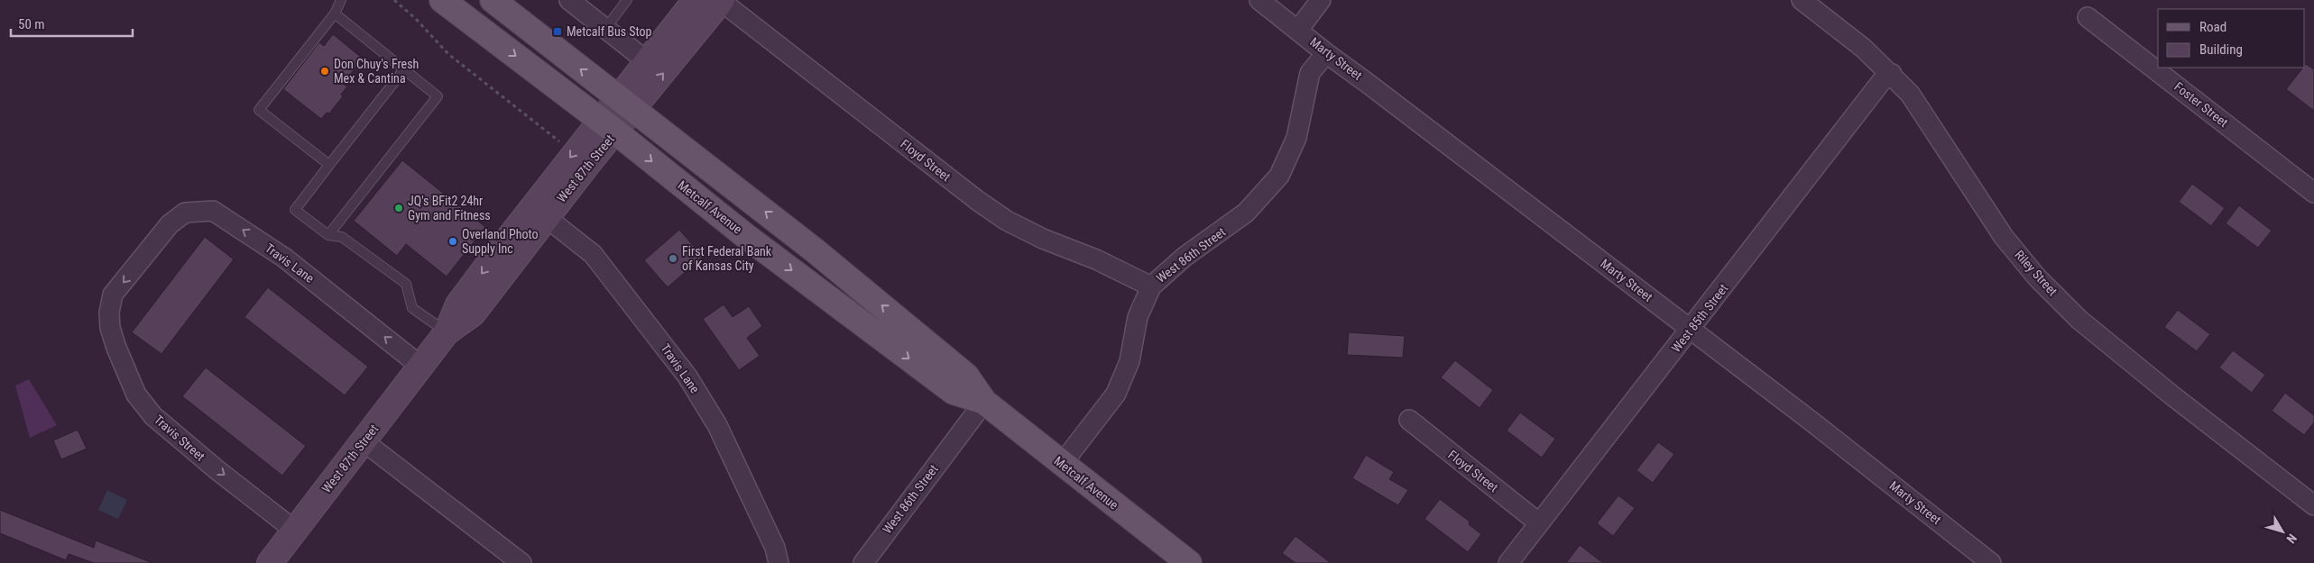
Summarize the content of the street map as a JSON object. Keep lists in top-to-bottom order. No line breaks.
{"streets":{"main road":["Metcalf Avenue"],"street":["Marty Street","Foster Street","Floyd Street","West 87th Street","West 86th Street","Travis Lane","Riley Street","West 85th Street","Travis Street"]},"crossings":[["Marty Street","West 86th Street"],["Marty Street","West 85th Street"],["Floyd Street","West 87th Street"],["Floyd Street","West 86th Street"],["Floyd Street","West 85th Street"],["West 87th Street","Metcalf Avenue"],["West 87th Street","Travis Lane"],["West 87th Street","Travis Street"],["Metcalf Avenue","West 86th Street"],["Travis Lane","Travis Street"],["Riley Street","West 85th Street"]],"one_way":["Travis Lane","Travis Street"],"places":{"transit":["Metcalf Bus Stop"],"other":["Don Chuy's Fresh Mex & Cantina","JQ's BFit2 24hr Gym and Fitness","Overland Photo Supply Inc","First Federal Bank of Kansas City"]},"legend":["Road","Building"],"scale_bar":"50 m","north":"bottom right"}
